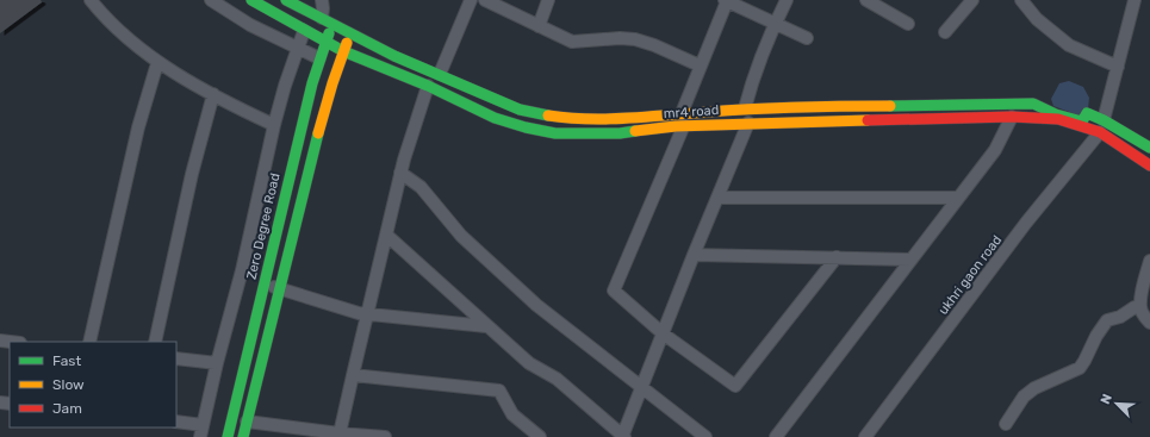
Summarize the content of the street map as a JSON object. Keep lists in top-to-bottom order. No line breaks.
{"streets":{"street":["mr4 road","Zero Degree Road","ukhri gaon road"]},"crossings":[["mr4 road","Zero Degree Road"],["mr4 road","ukhri gaon road"]],"legend":["Fast","Slow","Jam"],"north":"top left"}
